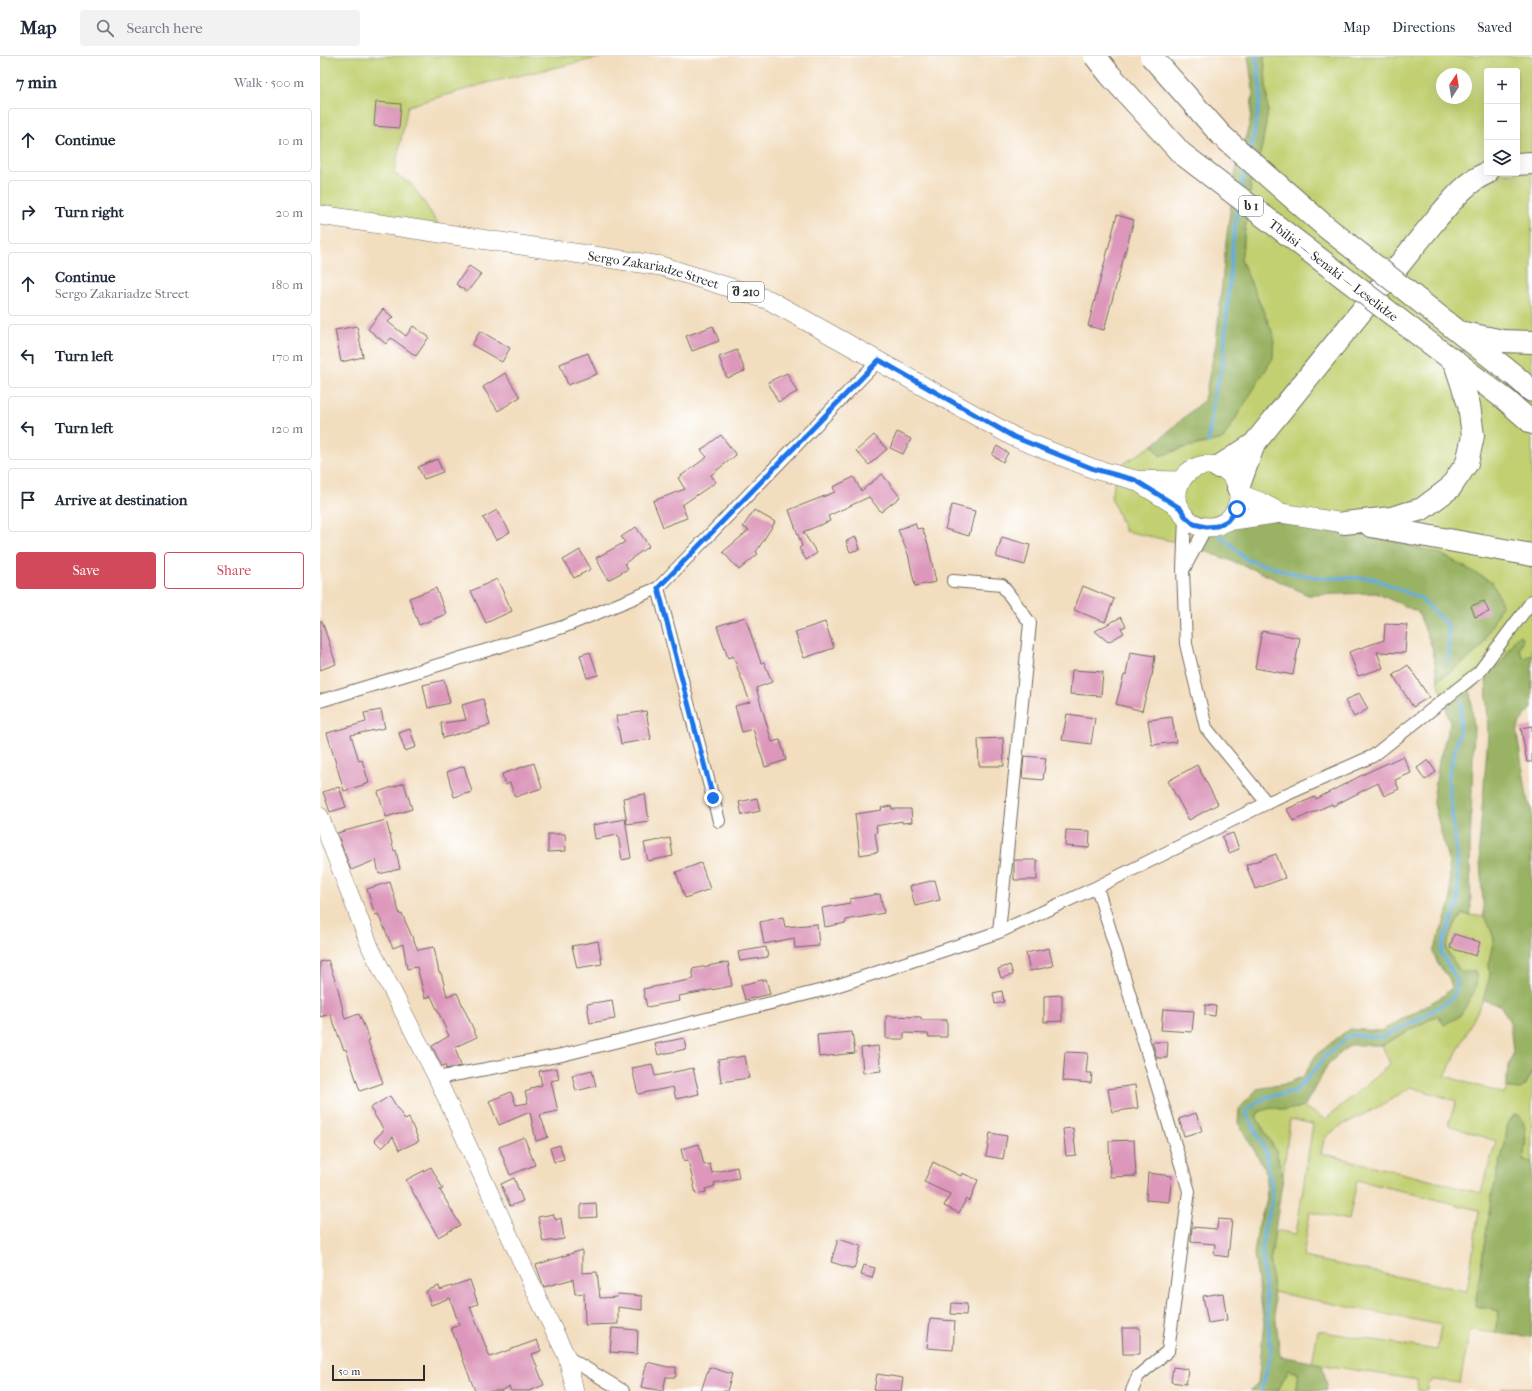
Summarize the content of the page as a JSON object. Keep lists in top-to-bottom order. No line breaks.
{"streets":{"highway":["ს 1","Tbilisi — Senaki — Leselidze"],"main road":["Sergo Zakariadze Street","შ 210"]},"scale_bar":"50 m","north":"top","page":{"header":"Map","search":"Search here","nav":["Map","Directions","Saved"],"heading":["7 min","Walk · 500 m"],"map_buttons":["+","−"],"list":[["Continue","10 m"],["Turn right","20 m"],["Continue","Sergo Zakariadze Street","180 m"],["Turn left","170 m"],["Turn left","120 m"],"Arrive at destination"],"buttons":["Save","Share"],"scale":"50 m"}}
